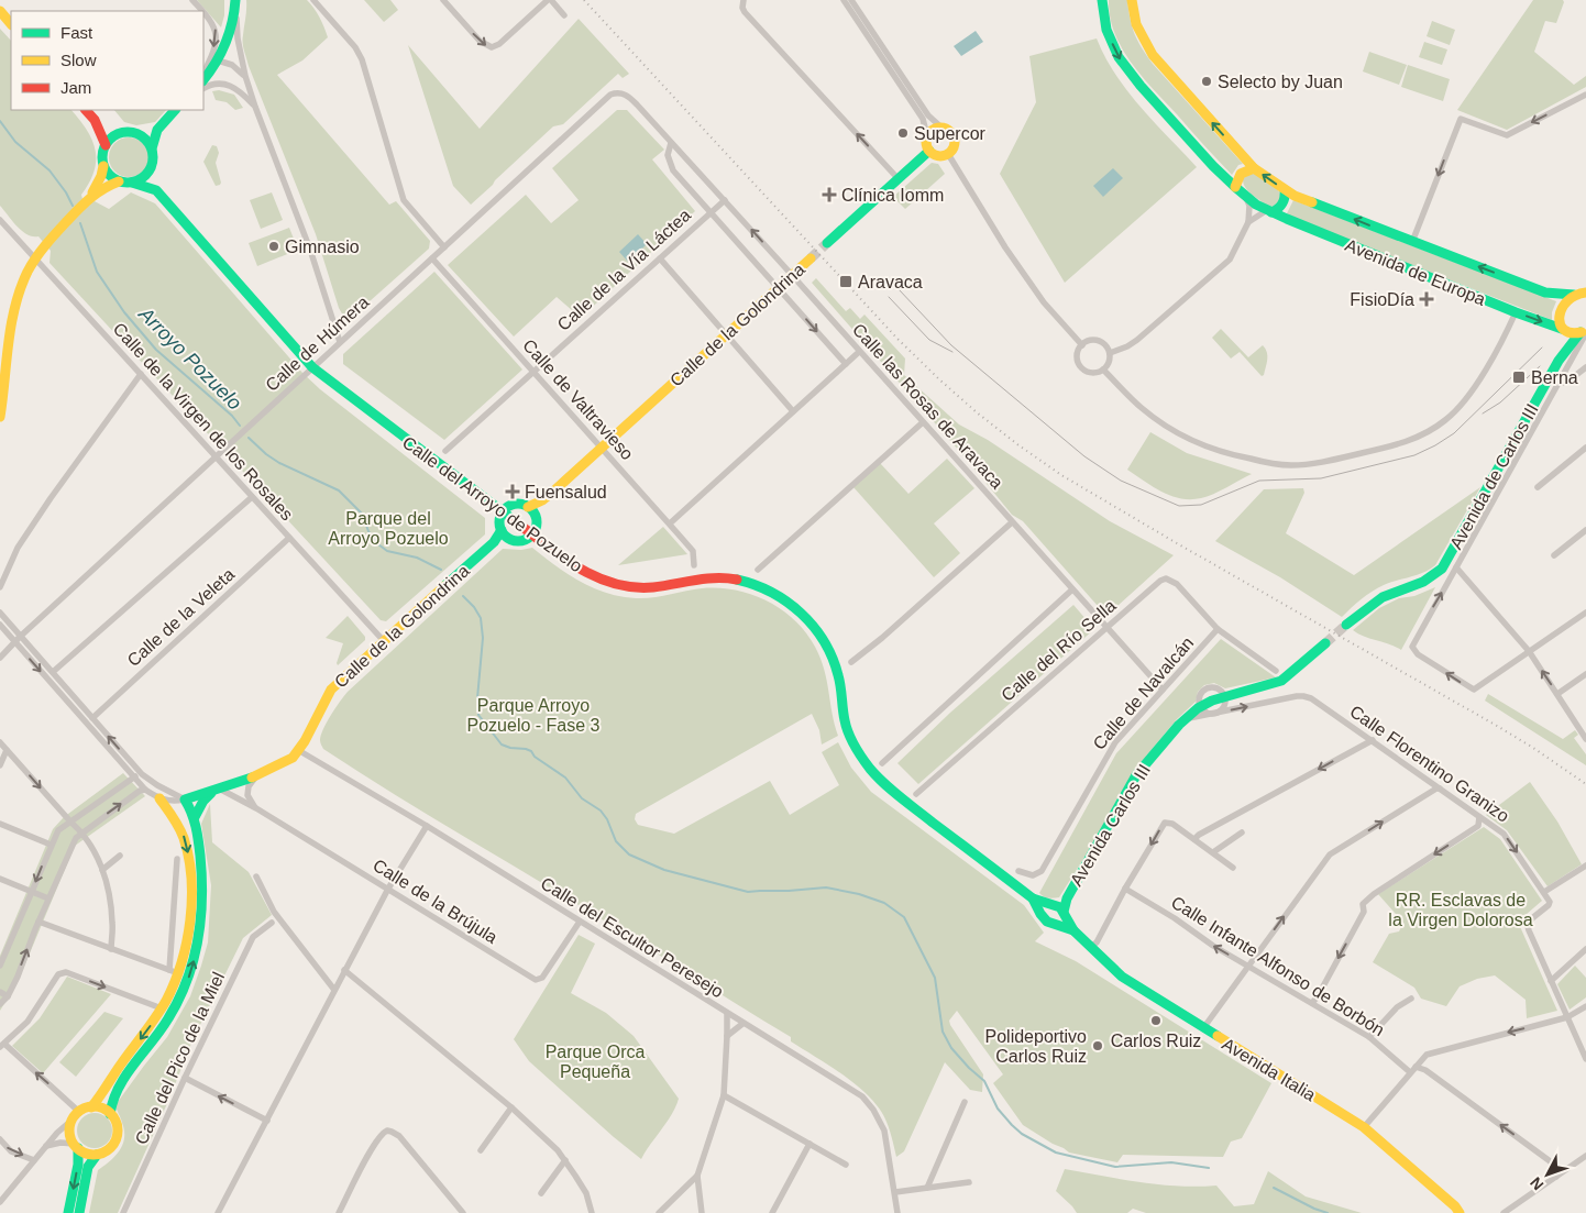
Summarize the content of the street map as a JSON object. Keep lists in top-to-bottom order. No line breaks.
{"streets":{"main road":["Avenida de Europa","Calle de la Golondrina","Avenida de Carlos III","Calle del Arroyo de Pozuelo","Avenida Carlos III","Avenida Italia"],"street":["Calle de la Vía Láctea","Calle de Húmera","Calle de Valtravieso","Calle las Rosas de Aravaca","Calle de la Virgen de los Rosales","Calle de la Veleta","Calle del Río Sella","Calle de Navalcán","Calle Florentino Granizo","Calle de la Brújula","Calle del Escultor Peresejo","Calle Infante Alfonso de Borbón","Calle del Pico de la Miel"]},"crossings":[["Calle de la Vía Láctea","Calle de Valtravieso"],["Calle de la Vía Láctea","Calle las Rosas de Aravaca"],["Avenida de Europa","Avenida de Carlos III"],["Calle de la Golondrina","Calle de Valtravieso"],["Calle de la Golondrina","Calle las Rosas de Aravaca"],["Calle de la Golondrina","Calle de la Virgen de los Rosales"],["Calle de la Golondrina","Calle del Arroyo de Pozuelo"],["Calle de la Golondrina","Calle de la Brújula"],["Calle de la Golondrina","Calle del Escultor Peresejo"],["Calle de Húmera","Calle de Valtravieso"],["Calle de Húmera","Calle las Rosas de Aravaca"],["Calle de Húmera","Calle de la Virgen de los Rosales"],["Calle de Húmera","Calle del Arroyo de Pozuelo"],["Calle las Rosas de Aravaca","Calle del Río Sella"],["Calle las Rosas de Aravaca","Calle de Navalcán"],["Calle de la Virgen de los Rosales","Calle de la Veleta"],["Calle del Río Sella","Calle de Navalcán"],["Avenida Carlos III","Avenida Italia"],["Calle de la Brújula","Calle del Escultor Peresejo"]],"one_way":["Calle Florentino Granizo","Calle Infante Alfonso de Borbón"],"water":["Arroyo Pozuelo"],"parks":["Parque del Arroyo Pozuelo","Parque Arroyo Pozuelo - Fase 3","RR. Esclavas de la Virgen Dolorosa","Parque Orca Pequeña"],"places":{"other":["Selecto by Juan","Supercor","Gimnasio","Carlos Ruiz","Polideportivo Carlos Ruiz"],"health":["Clínica Iomm","FisioDía","Fuensalud"],"transit":["Aravaca","Berna"]},"legend":["Fast","Slow","Jam"],"north":"bottom left"}
